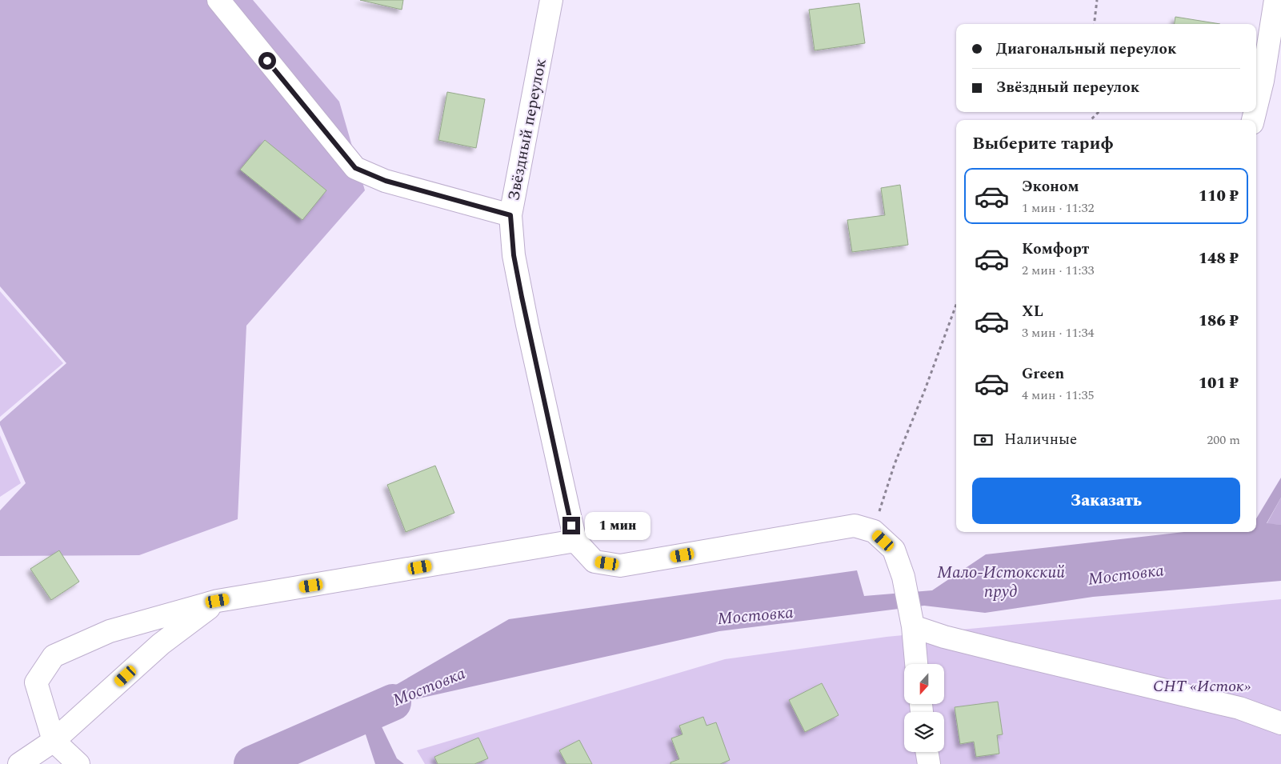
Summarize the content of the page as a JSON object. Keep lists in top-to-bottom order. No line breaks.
{"streets":{"street":["Звёздный переулок"]},"water":["Мало-Истокский пруд","Мостовка"],"parks":["СНТ «Исток»"],"north":"bottom","page":{"banner":["Диагональный переулок","Звёздный переулок"],"heading":"Выберите тариф","list":[{"name":"Эконом","note":"1 мин · 11:32","value":"110 ₽"},{"name":"Комфорт","note":"2 мин · 11:33","value":"148 ₽"},{"name":"XL","note":"3 мин · 11:34","value":"186 ₽"},{"name":"Green","note":"4 мин · 11:35","value":"101 ₽"}],"pay":["Наличные","200 m"],"buttons":"Заказать","bubble":"1 мин"}}
